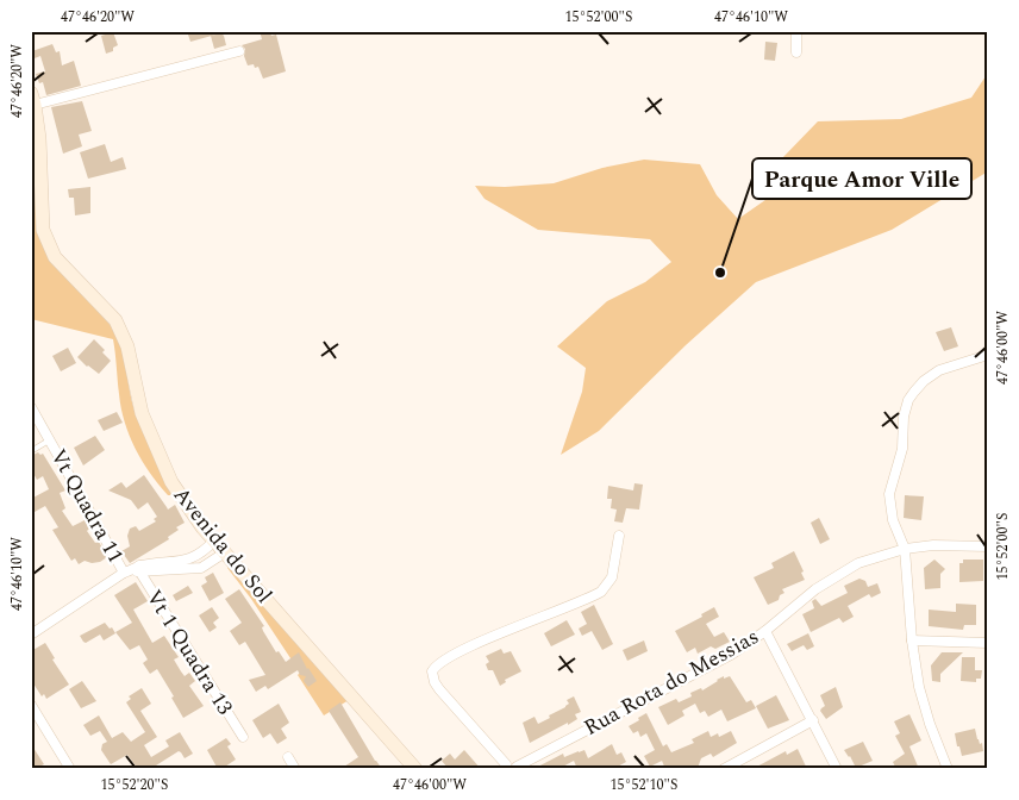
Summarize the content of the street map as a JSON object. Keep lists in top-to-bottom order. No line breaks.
{"streets":{"street":["Vt Quadra 11","Avenida do Sol","Vt 1 Quadra 13","Rua Rota do Messias"]},"crossings":[["Vt Quadra 11","Vt 1 Quadra 13"]],"places":["Parque Amor Ville"],"coordinates":["47°46'20\"W","15°52'00\"S","47°46'10\"W","47°46'00\"W","15°52'20\"S","15°52'10\"S"]}
